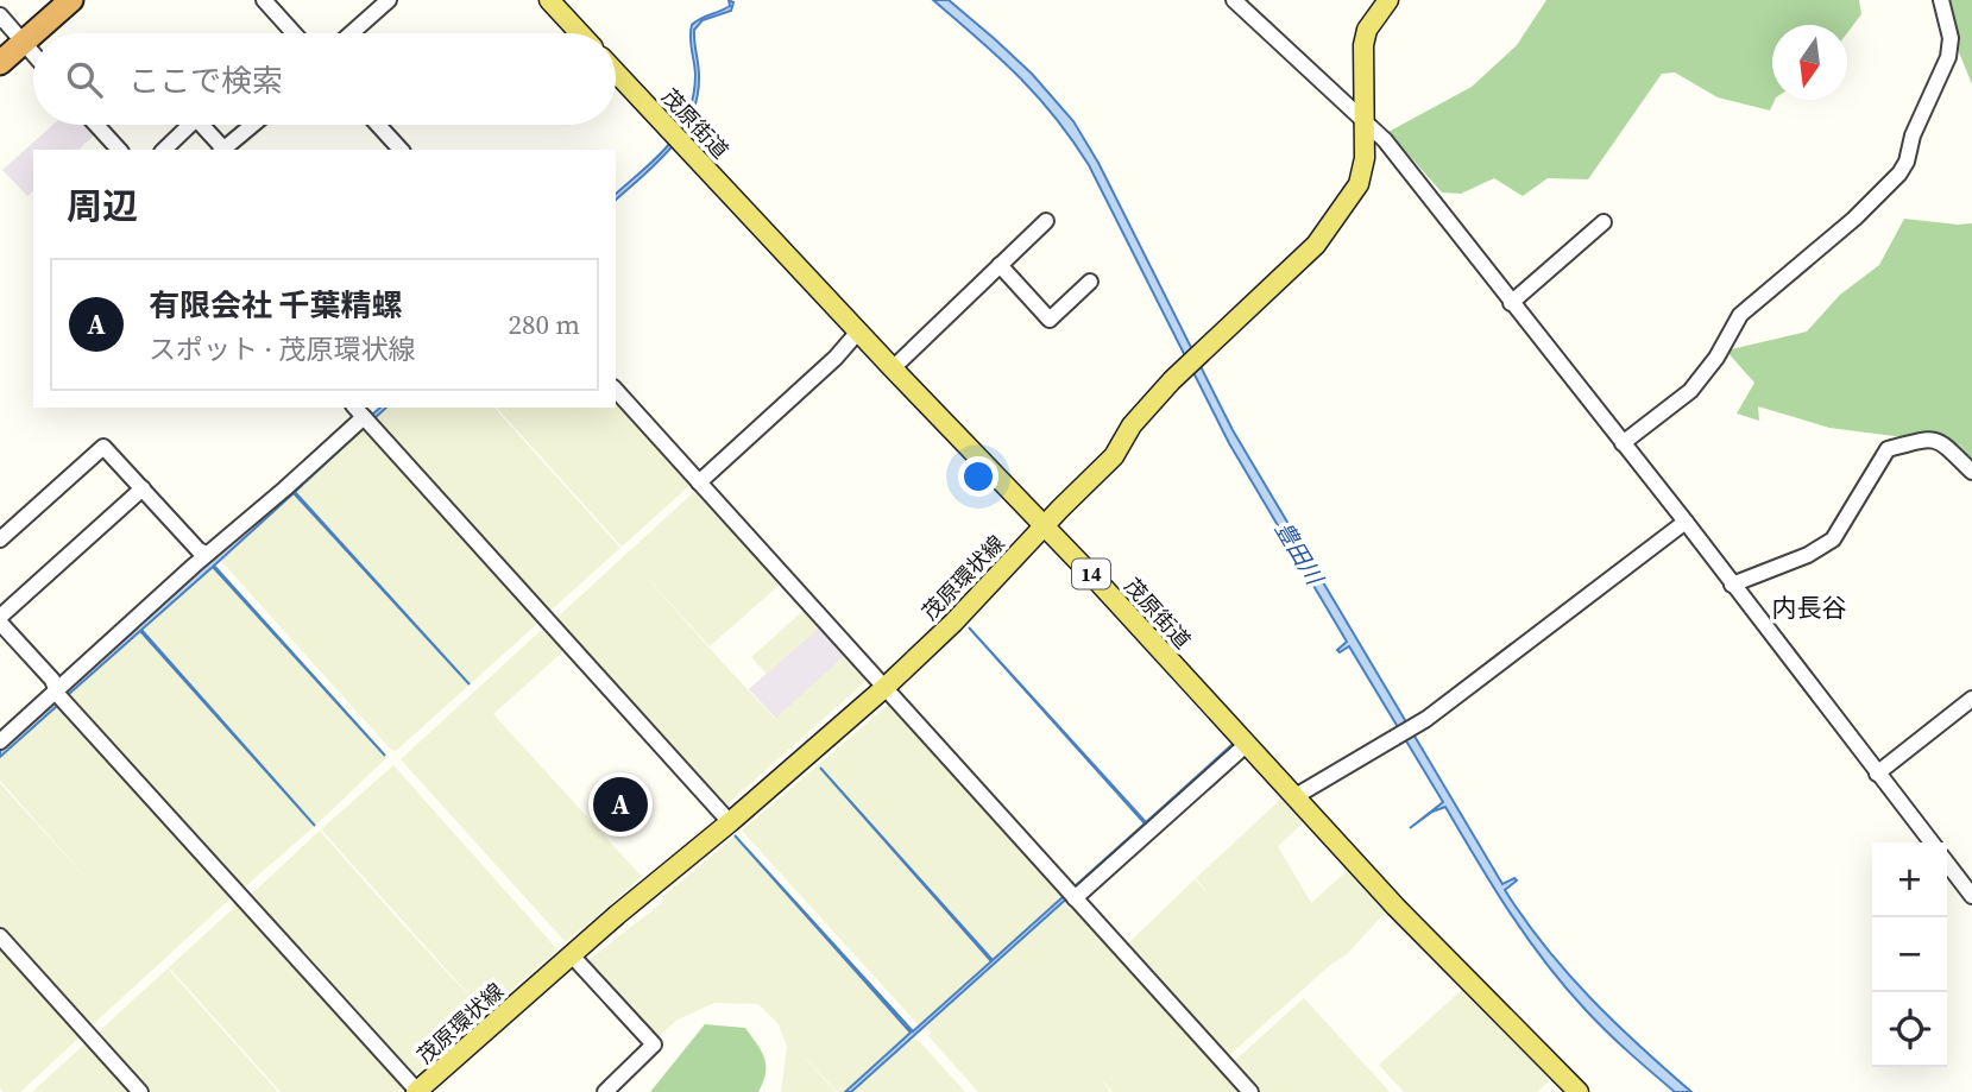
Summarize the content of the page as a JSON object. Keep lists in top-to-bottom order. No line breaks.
{"streets":{"main road":["茂原街道","14","茂原環状線"]},"crossings":[["茂原街道","茂原環状線"]],"districts":["内長谷"],"water":["豊田川"],"north":"bottom","page":{"search":"ここで検索","heading":"周辺","list":[{"mark":"A","name":"有限会社 千葉精螺","note":"スポット · 茂原環状線","value":"280 m"}],"pins":"A","map_buttons":["+","−"]}}
